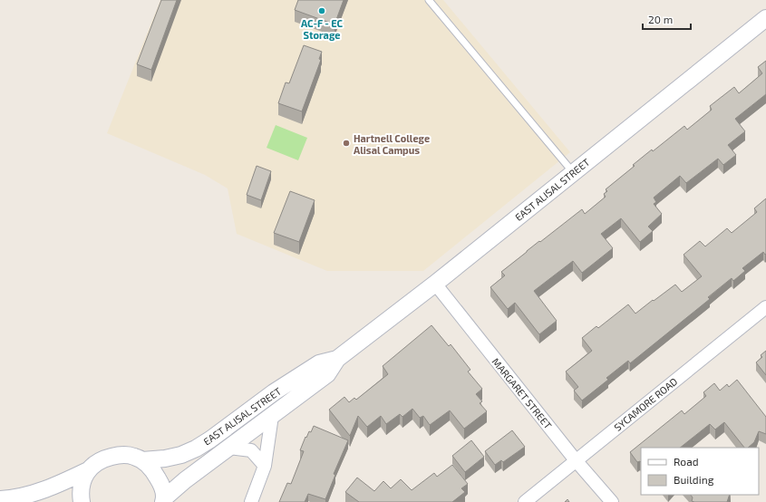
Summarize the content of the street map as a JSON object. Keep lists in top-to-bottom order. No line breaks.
{"streets":{"street":["EAST ALISAL STREET","MARGARET STREET","SYCAMORE ROAD"]},"crossings":[["EAST ALISAL STREET","MARGARET STREET"],["MARGARET STREET","SYCAMORE ROAD"]],"places":["AC-F - EC Storage","Hartnell College Alisal Campus"],"legend":["Road","Building"],"scale_bar":"20 m"}
